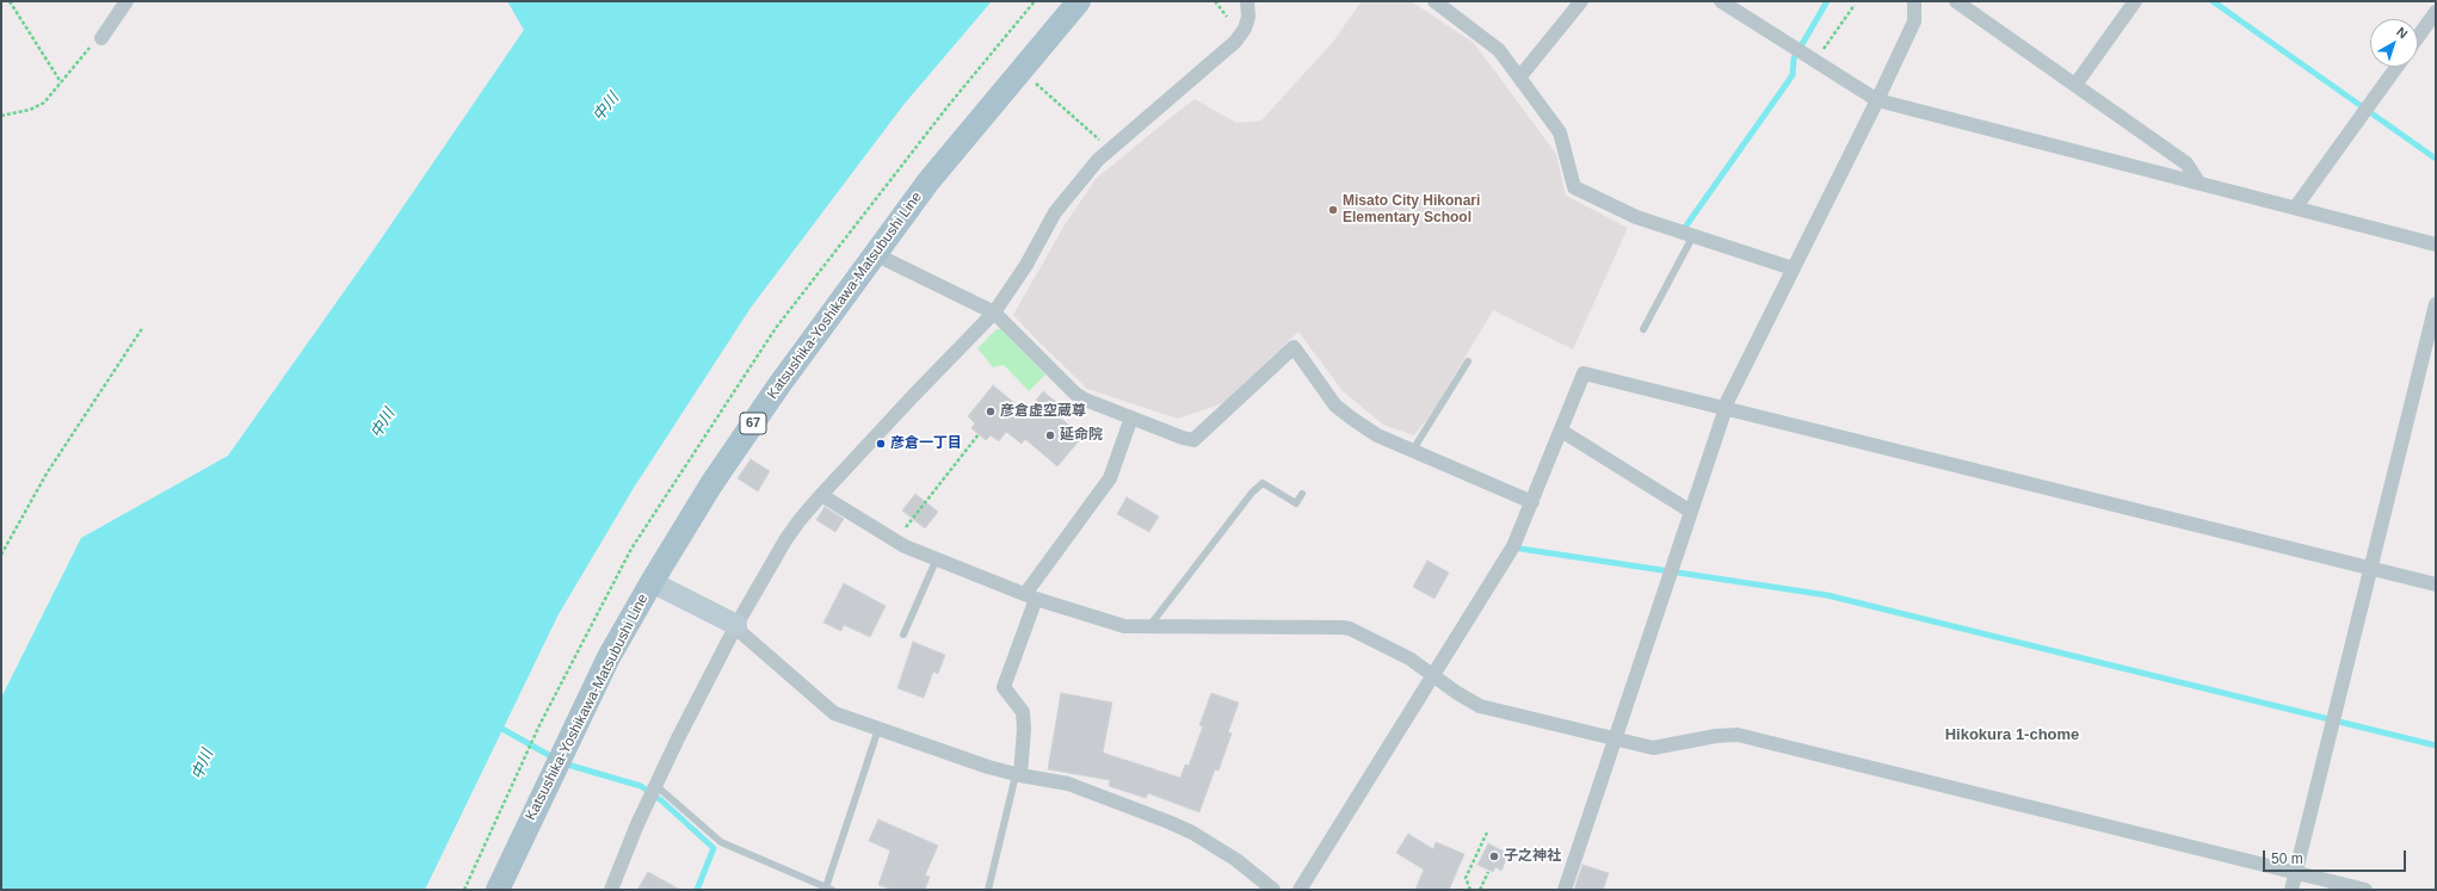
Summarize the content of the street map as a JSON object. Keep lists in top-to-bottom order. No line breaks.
{"streets":{"main road":["Katsushika-Yoshikawa-Matsubushi Line","67"]},"districts":["Hikokura 1-chome"],"water":["中川"],"places":["Misato City Hikonari Elementary School","彦倉虚空蔵尊","延命院","彦倉一丁目","子之神社"],"scale_bar":"50 m","north":"top right"}
